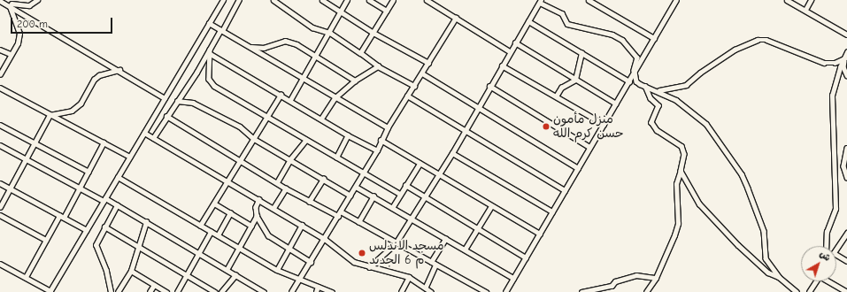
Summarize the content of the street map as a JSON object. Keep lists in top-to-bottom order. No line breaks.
{"places":["منزل مأمون حسن كرم الله","مسجد الاندلس م 6 الجديد"],"scale_bar":"200 m","north":"top right"}
